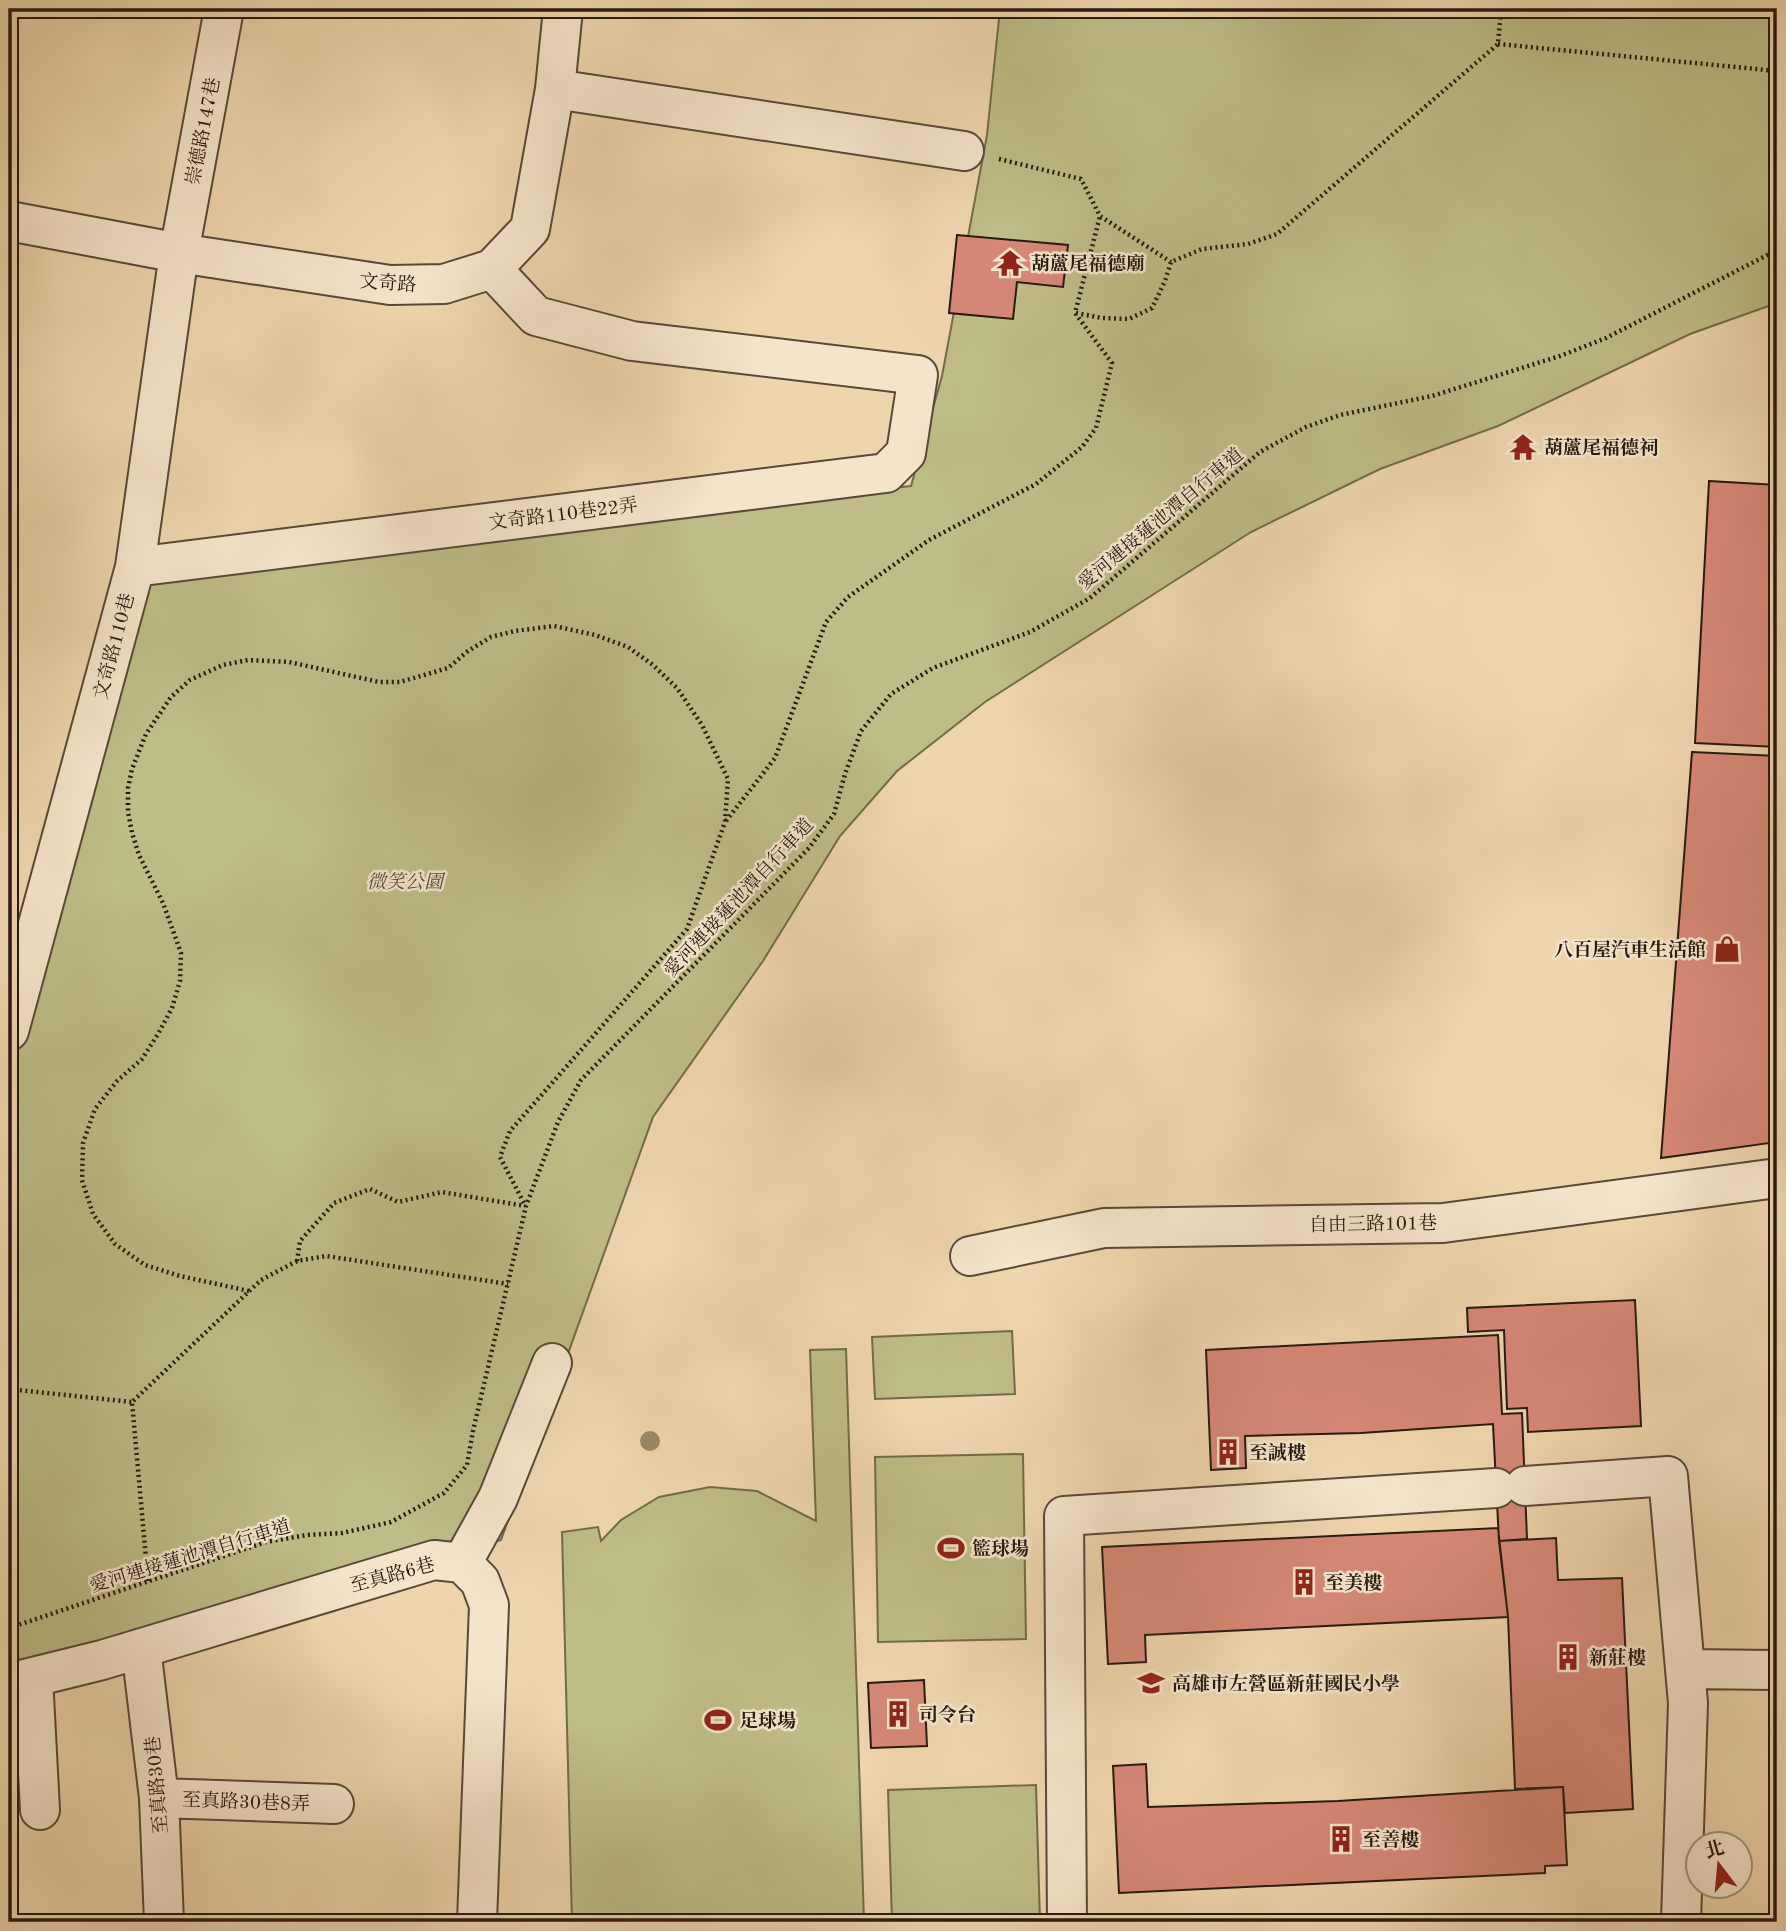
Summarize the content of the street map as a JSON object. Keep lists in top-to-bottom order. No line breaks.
{"streets":{"street":["崇德路147巷","文奇路","文奇路110巷22弄","文奇路110巷","自由三路101巷","至真路6巷","至真路30巷","至真路30巷8弄"],"path":["愛河連接蓮池潭自行車道"]},"crossings":[["崇德路147巷","文奇路"],["崇德路147巷","文奇路110巷"],["文奇路","文奇路110巷22弄"],["文奇路","文奇路110巷"],["文奇路110巷22弄","文奇路110巷"],["至真路6巷","至真路30巷"],["至真路30巷","至真路30巷8弄"]],"parks":["微笑公園"],"places":{"temple":["葫蘆尾福德廟","葫蘆尾福德祠"],"shop":["八百屋汽車生活館"],"building":["至誠樓","至美樓","新莊樓","司令台","至善樓"],"sports":["籃球場","足球場"],"school or university":["高雄市左營區新莊國民小學"]},"north":"top"}
